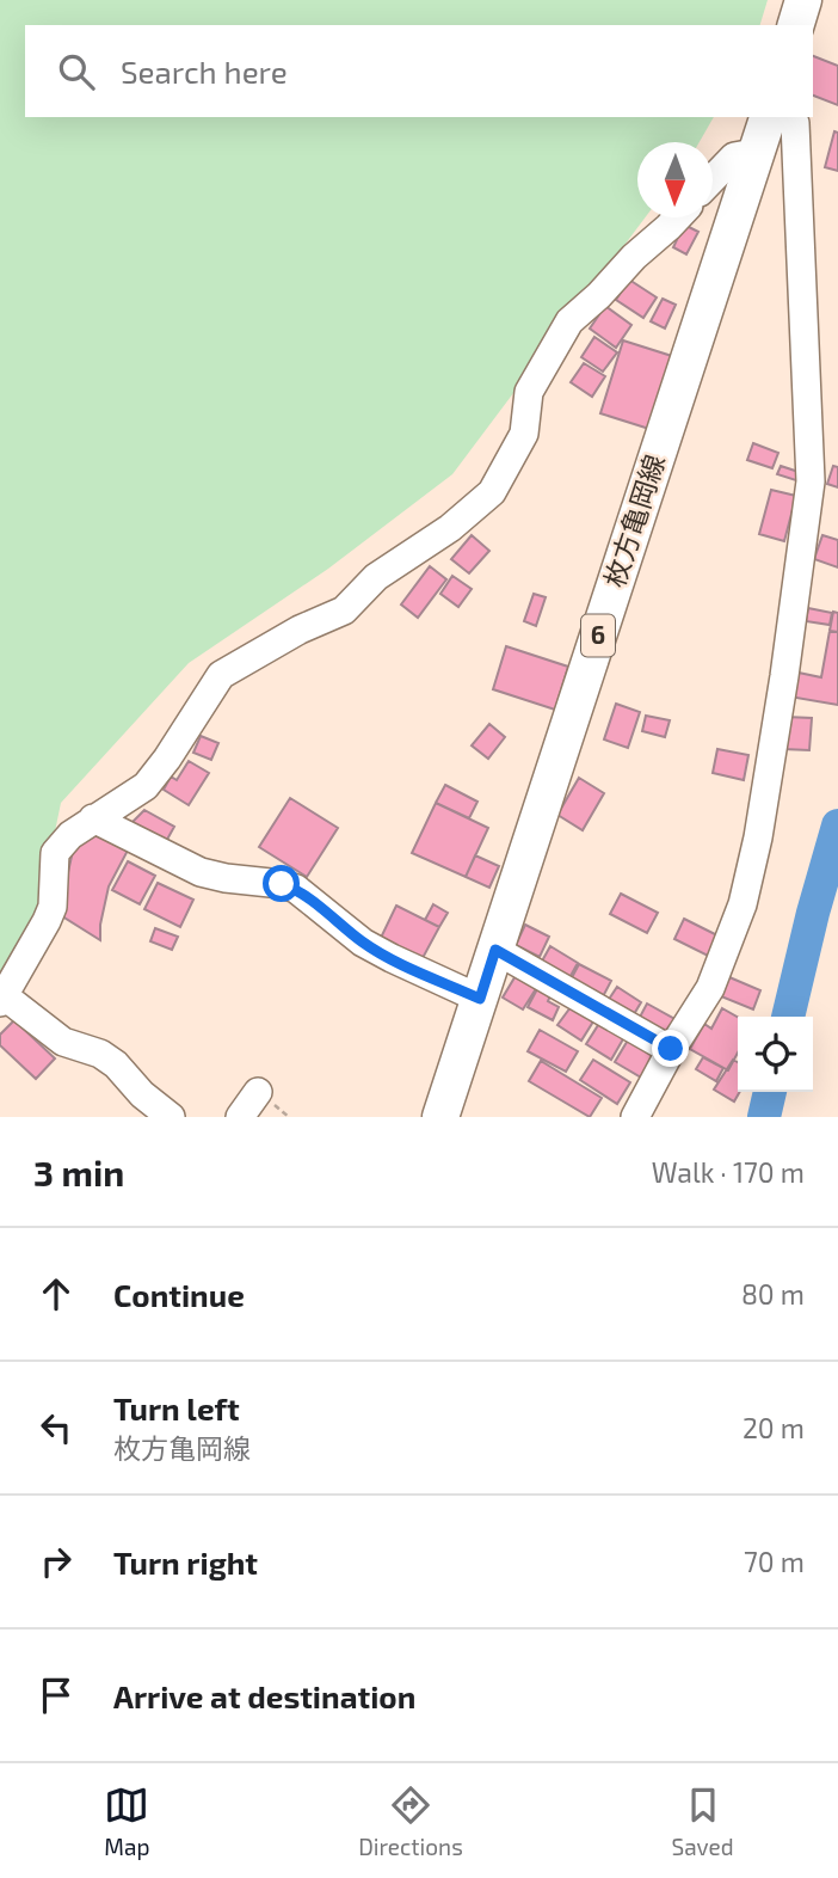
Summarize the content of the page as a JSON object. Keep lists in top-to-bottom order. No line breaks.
{"streets":{"main road":["枚方亀岡線","6"]},"north":"bottom","page":{"search":"Search here","heading":["3 min","Walk · 170 m"],"list":[["Continue","80 m"],["Turn left","枚方亀岡線","20 m"],["Turn right","70 m"],"Arrive at destination"],"nav":["Map","Directions","Saved"]}}
